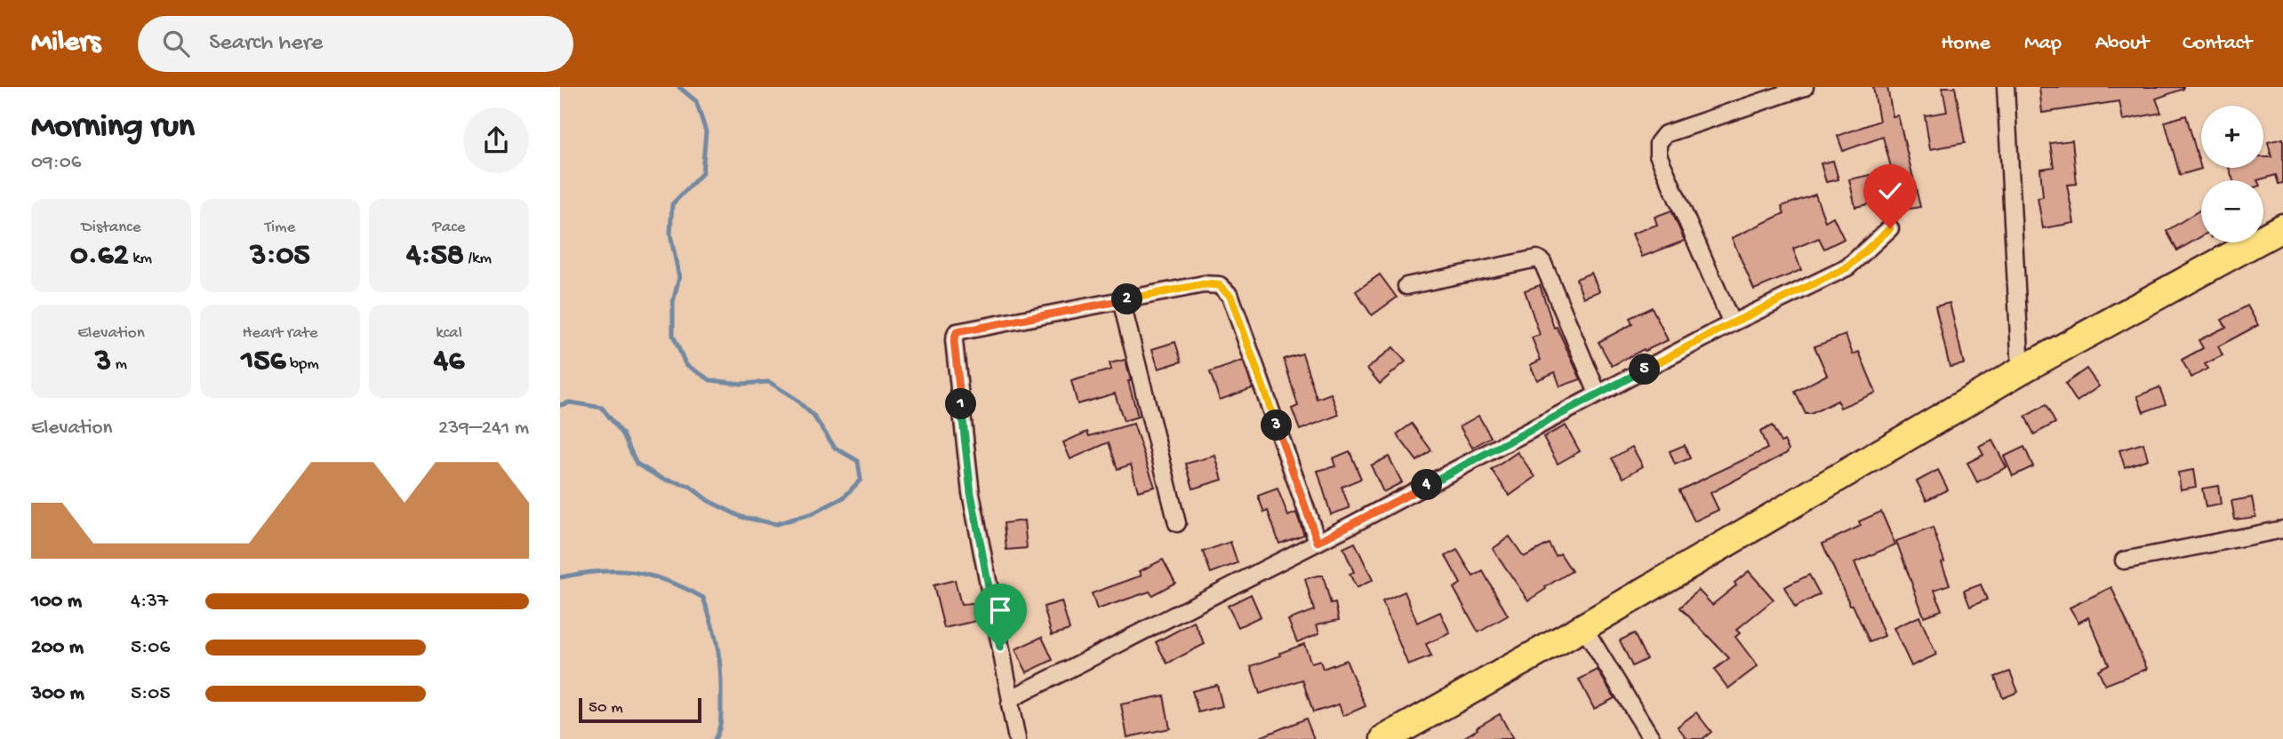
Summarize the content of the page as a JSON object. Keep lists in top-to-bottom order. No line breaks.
{"scale_bar":"50 m","page":{"header":"Milers","search":"Search here","nav":["Home","Map","About","Contact"],"heading":["Morning run","09:06"],"map_buttons":["+","−"],"stats":[["Distance","0.62 km"],["Time","3:05"],["Pace","4:58 /km"],["Elevation","3 m"],["Heart rate","156 bpm"],["kcal","46"]],"pins":["2","5","1","3","4"],"chart":["Elevation","239–241 m"],"list":[{"name":"100 m","note":"4:37"},{"name":"200 m","note":"5:06"},{"name":"300 m","note":"5:05"}],"scale":"50 m"}}
